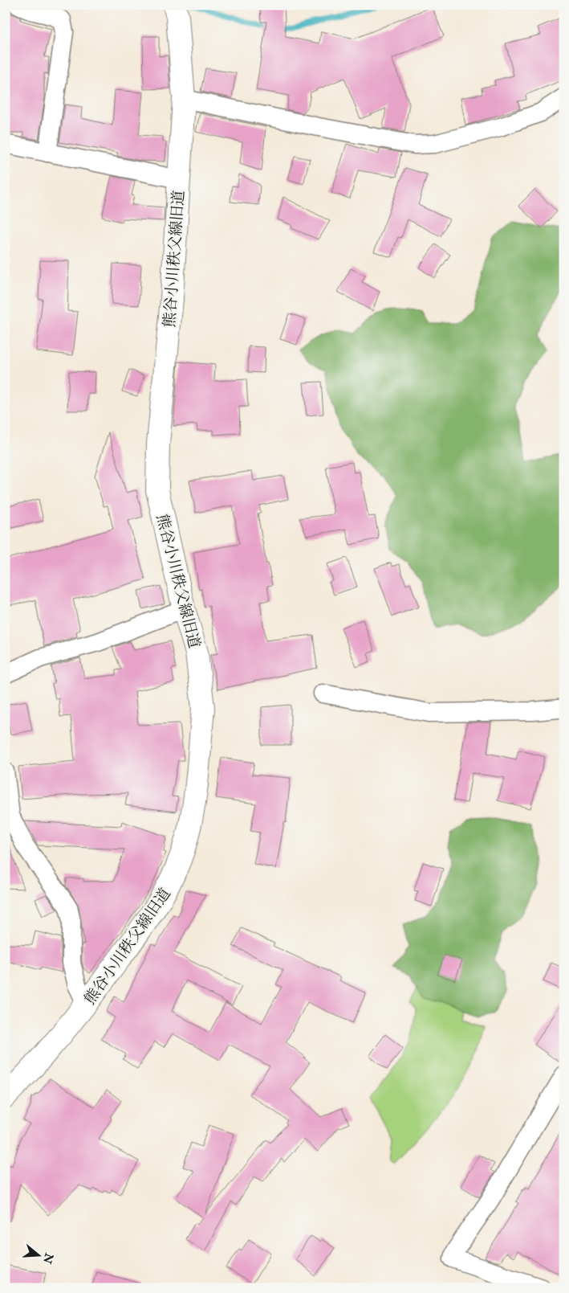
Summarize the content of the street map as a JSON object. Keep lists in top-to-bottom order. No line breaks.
{"streets":{"street":["熊谷小川秩父線旧道"]},"north":"right"}
